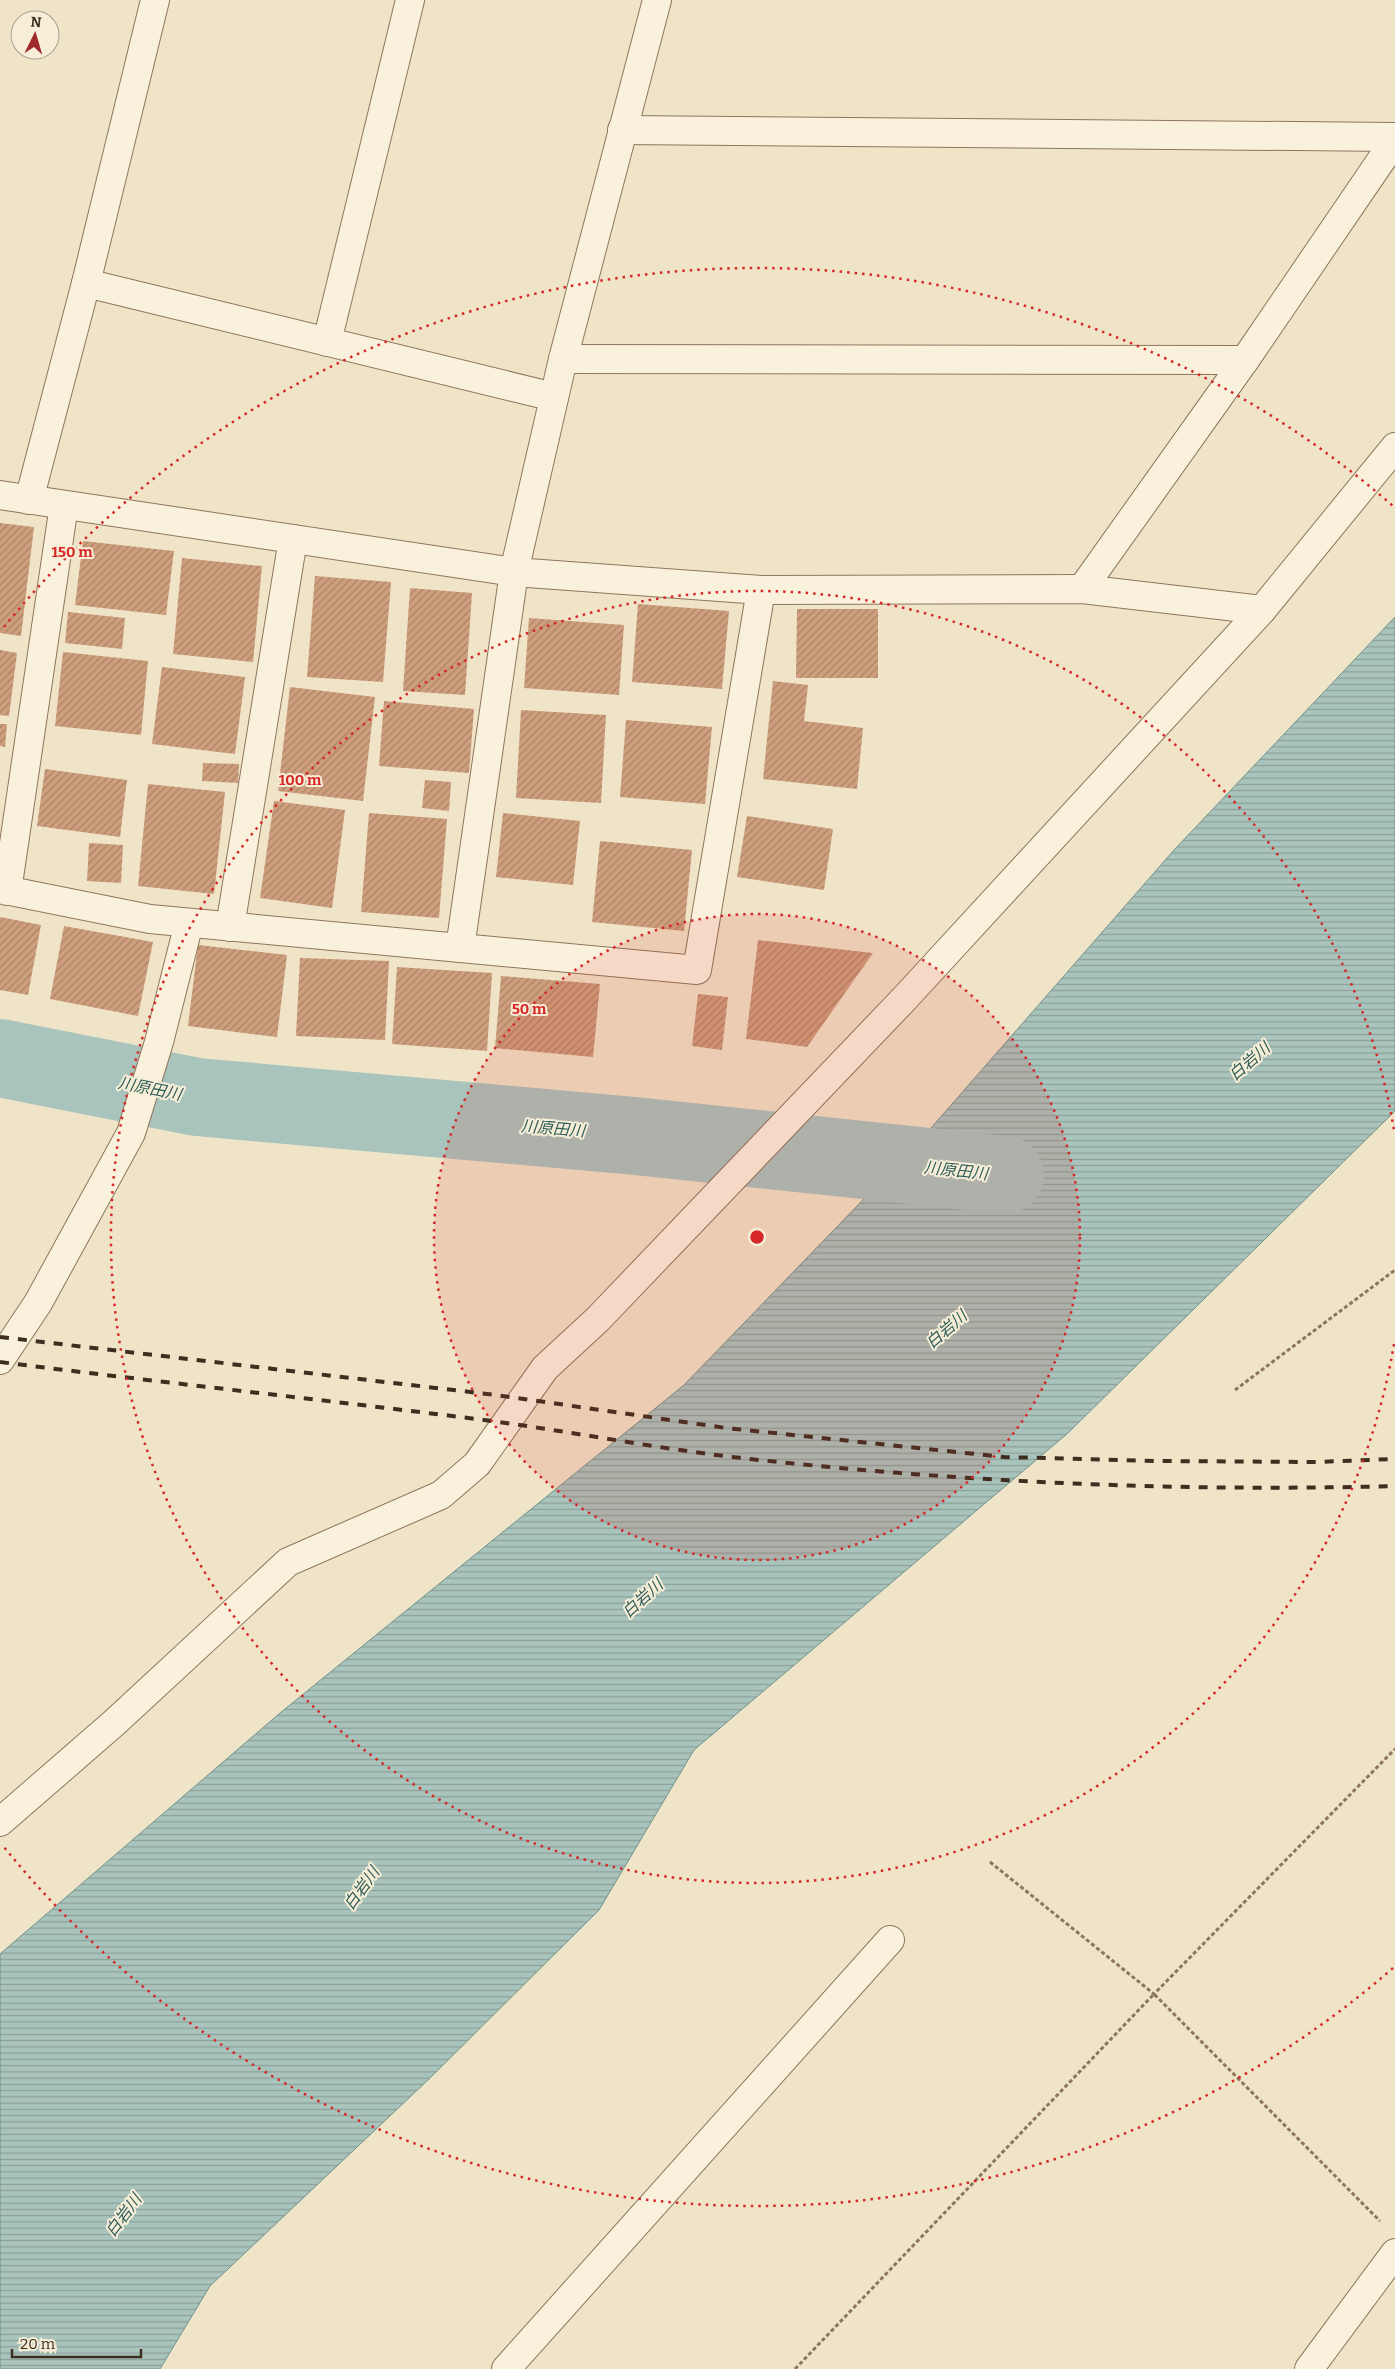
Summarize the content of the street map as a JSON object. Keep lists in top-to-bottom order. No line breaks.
{"water":["白岩川","川原田川"],"scale_bar":"20 m","north":"top","rings":["150 m","100 m","50 m"]}
